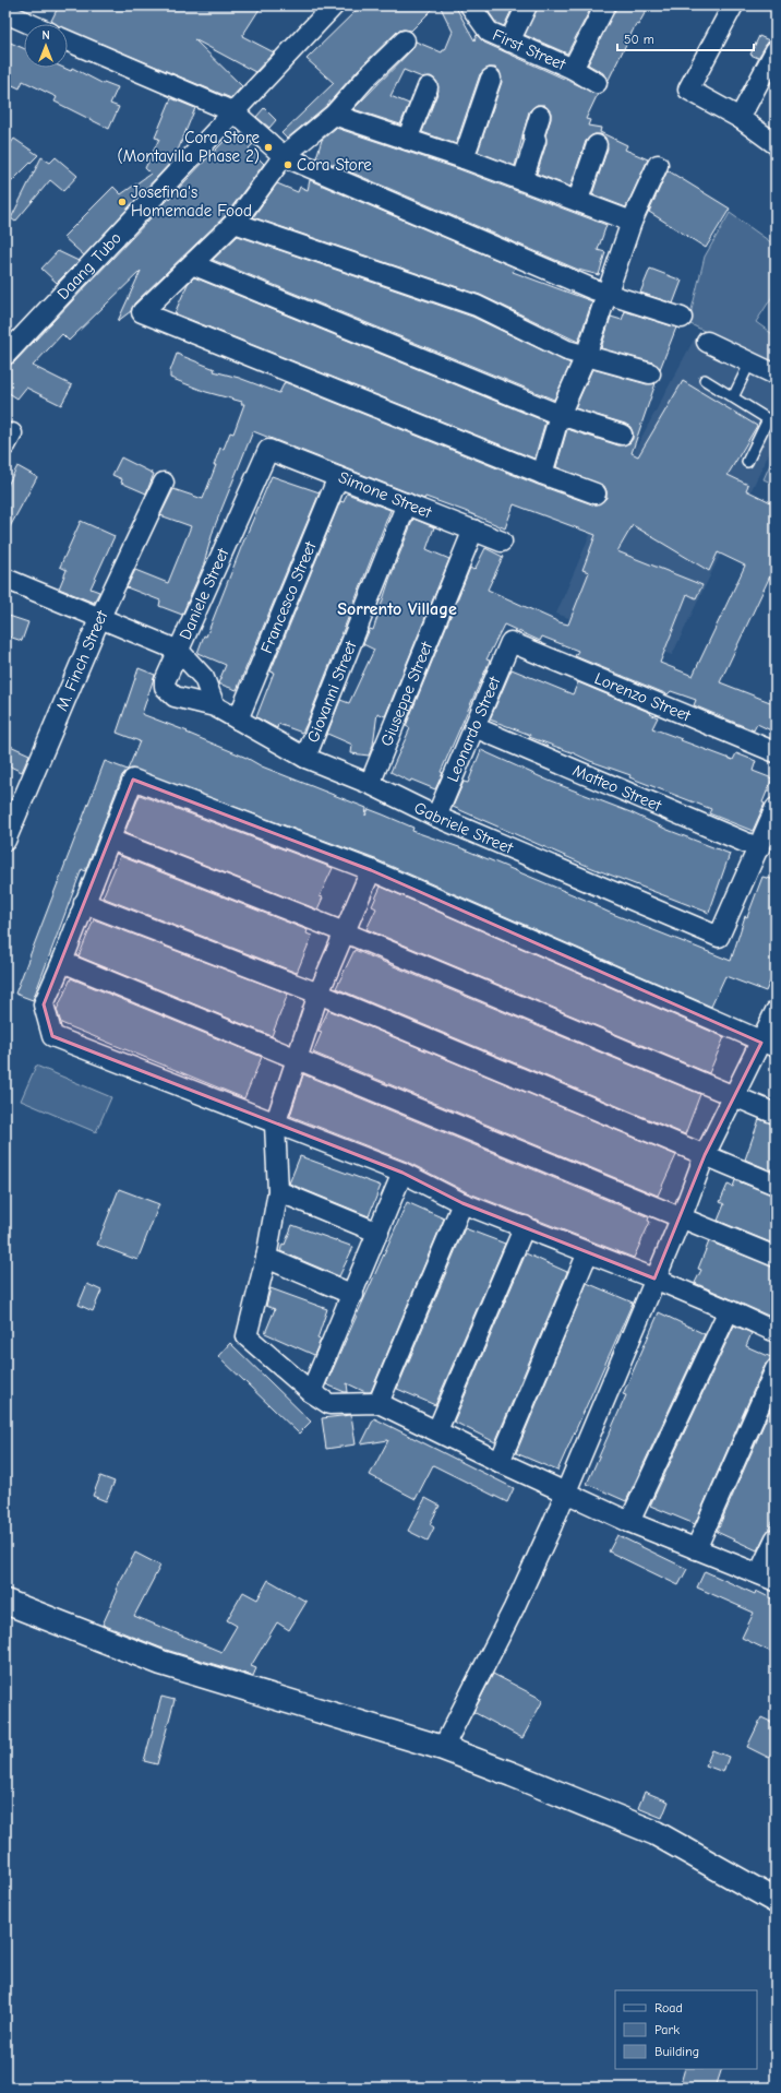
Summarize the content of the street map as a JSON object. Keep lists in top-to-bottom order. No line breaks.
{"streets":{"street":["First Street","Daang Tubo","Simone Street","Daniele Street","Francesco Street","M. Finch Street","Giovanni Street","Giuseppe Street","Lorenzo Street","Leonardo Street","Matteo Street","Gabriele Street"]},"crossings":[["Simone Street","Daniele Street"],["Simone Street","Francesco Street"],["Simone Street","Giovanni Street"],["Simone Street","Giuseppe Street"],["Daniele Street","Gabriele Street"],["Francesco Street","Gabriele Street"],["Giovanni Street","Gabriele Street"],["Giuseppe Street","Gabriele Street"],["Lorenzo Street","Leonardo Street"],["Leonardo Street","Matteo Street"],["Leonardo Street","Gabriele Street"],["Matteo Street","Gabriele Street"]],"districts":["Sorrento Village"],"places":["Cora Store (Montavilla Phase 2)","Cora Store","Josefina's Homemade Food"],"legend":["Road","Park","Building"],"scale_bar":"50 m","north":"top"}
